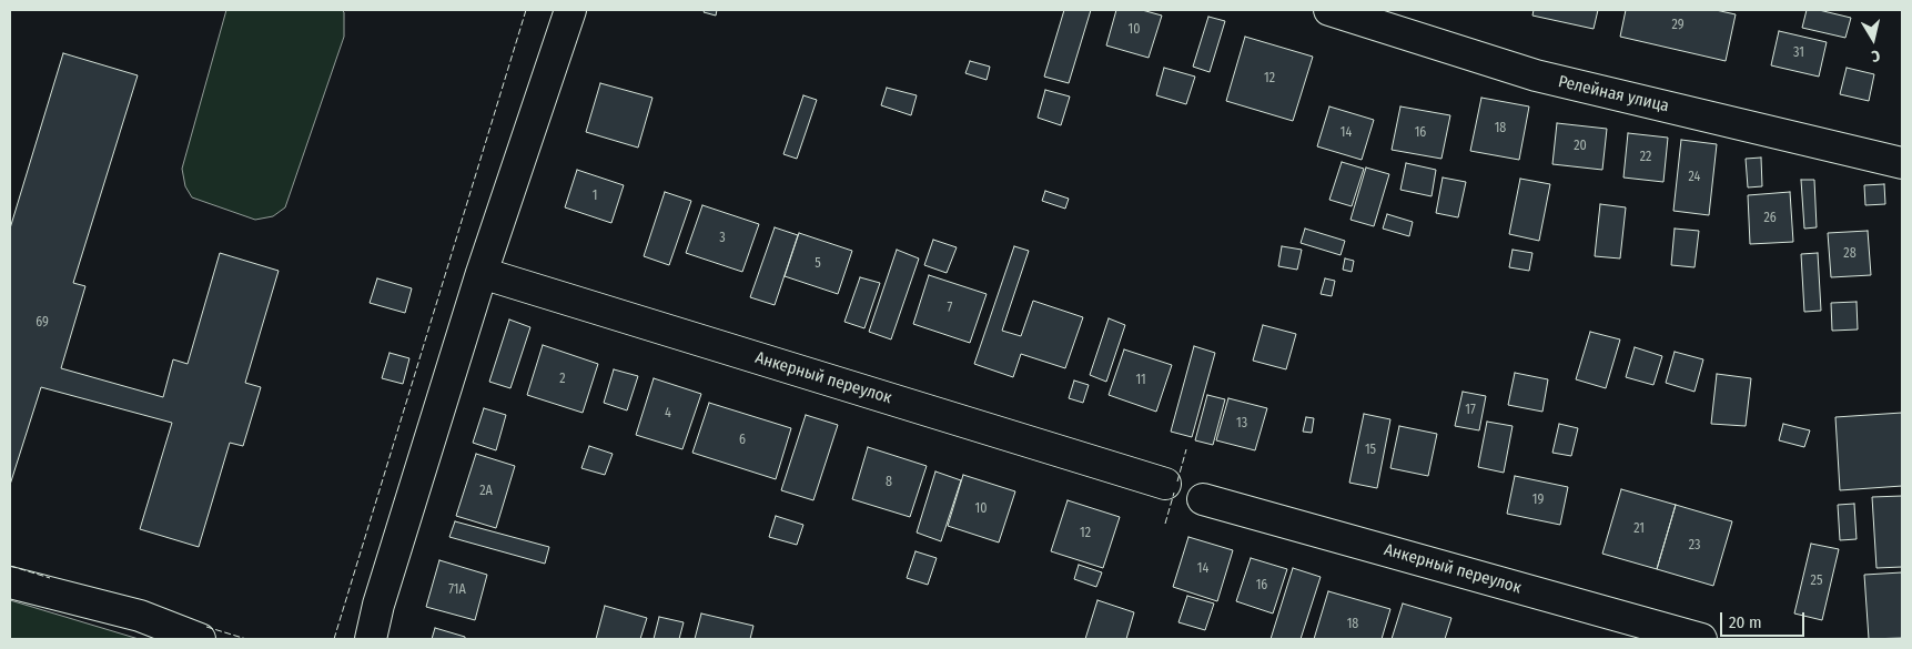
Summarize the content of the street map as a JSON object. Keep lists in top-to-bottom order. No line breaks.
{"streets":{"street":["Релейная улица","Анкерный переулок"]},"house_numbers":["29","10","31","12","18","14","16","20","22","24","1","26","3","28","5","7","69","2","11","17","4","13","6","15","8","2А","19","10","21","12","23","14","25","16","71А","18"],"scale_bar":"20 m","north":"bottom"}
